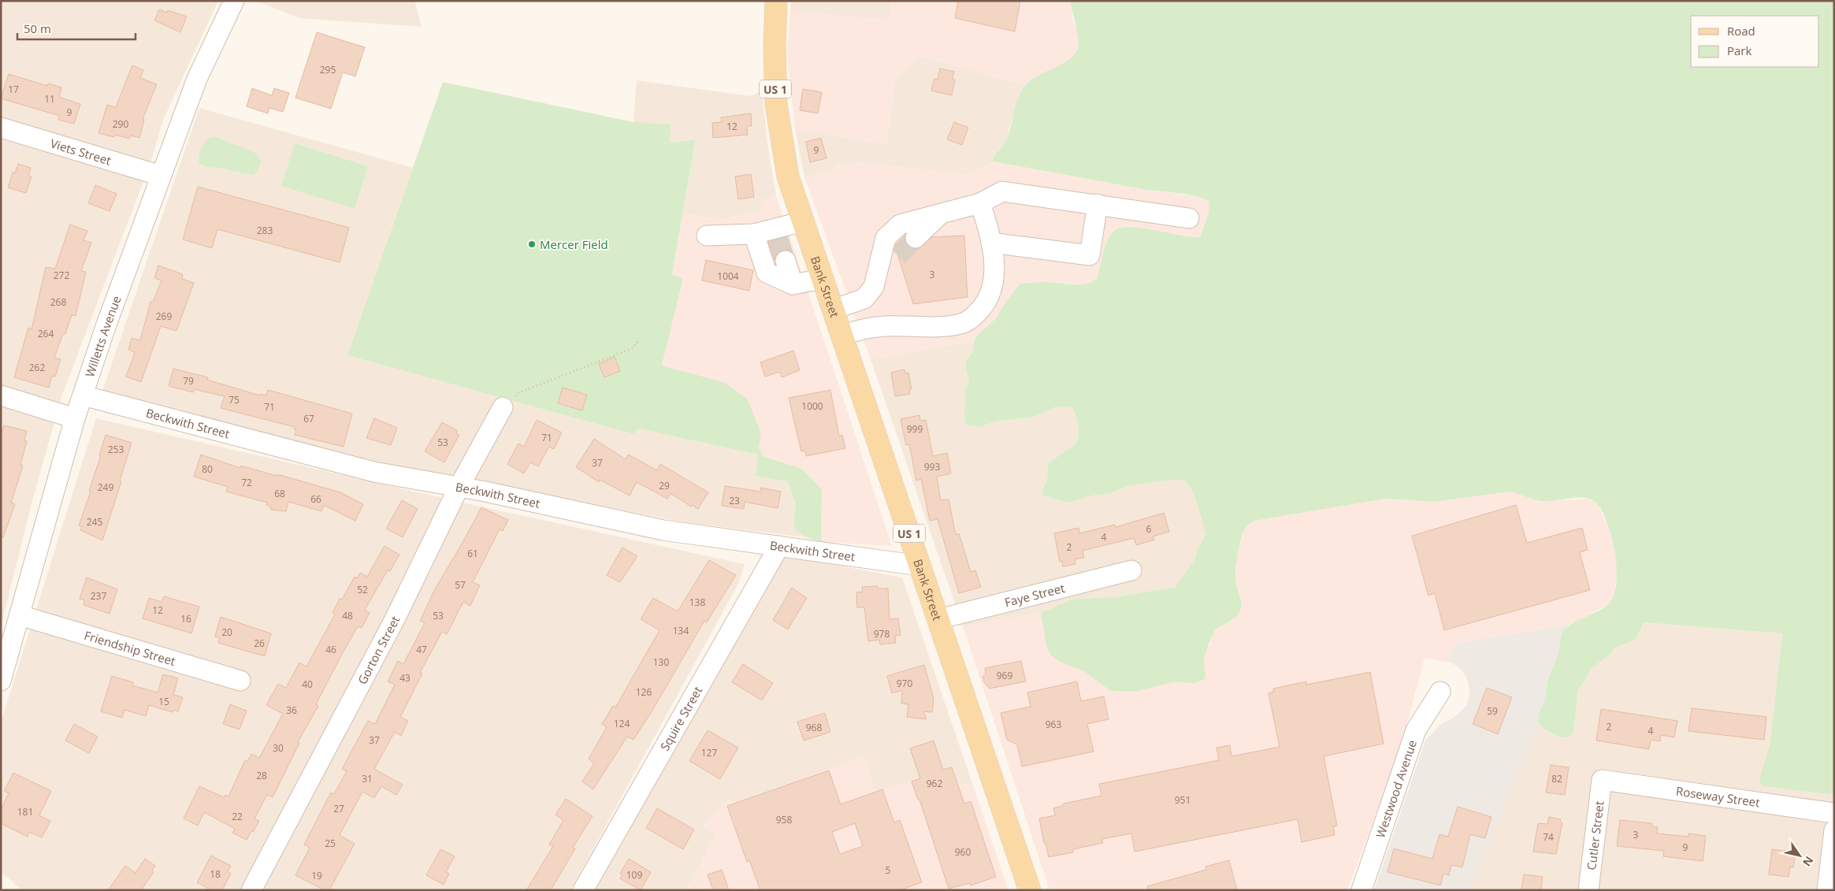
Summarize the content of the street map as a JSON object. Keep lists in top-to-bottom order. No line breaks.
{"streets":{"main road":["US 1","Bank Street"],"street":["Viets Street","Willetts Avenue","Beckwith Street","Faye Street","Friendship Street","Gorton Street","Squire Street","Westwood Avenue","Roseway Street","Cutler Street"]},"crossings":[["Viets Street","Willetts Avenue"],["Bank Street","Beckwith Street"],["Bank Street","Faye Street"],["Willetts Avenue","Beckwith Street"],["Willetts Avenue","Friendship Street"],["Beckwith Street","Gorton Street"],["Beckwith Street","Squire Street"],["Roseway Street","Cutler Street"]],"places":["Mercer Field"],"house_numbers":["295","17","11","9","290","12","9","283","3","272","1004","268","269","264","262","79","75","1000","71","67","999","71","53","253","37","993","80","72","29","249","68","66","23","245","6","4","2","61","57","52","237","138","12","48","53","16","134","20","978","26","46","47","130","969","43","970","40","126","15","36","59","124","963","2","968","4","37","30","127","28","31","82","962","951","27","181","22","958","3","74","25","9","960","5","18","109","19"],"legend":["Road","Park"],"scale_bar":"50 m","north":"bottom right"}
